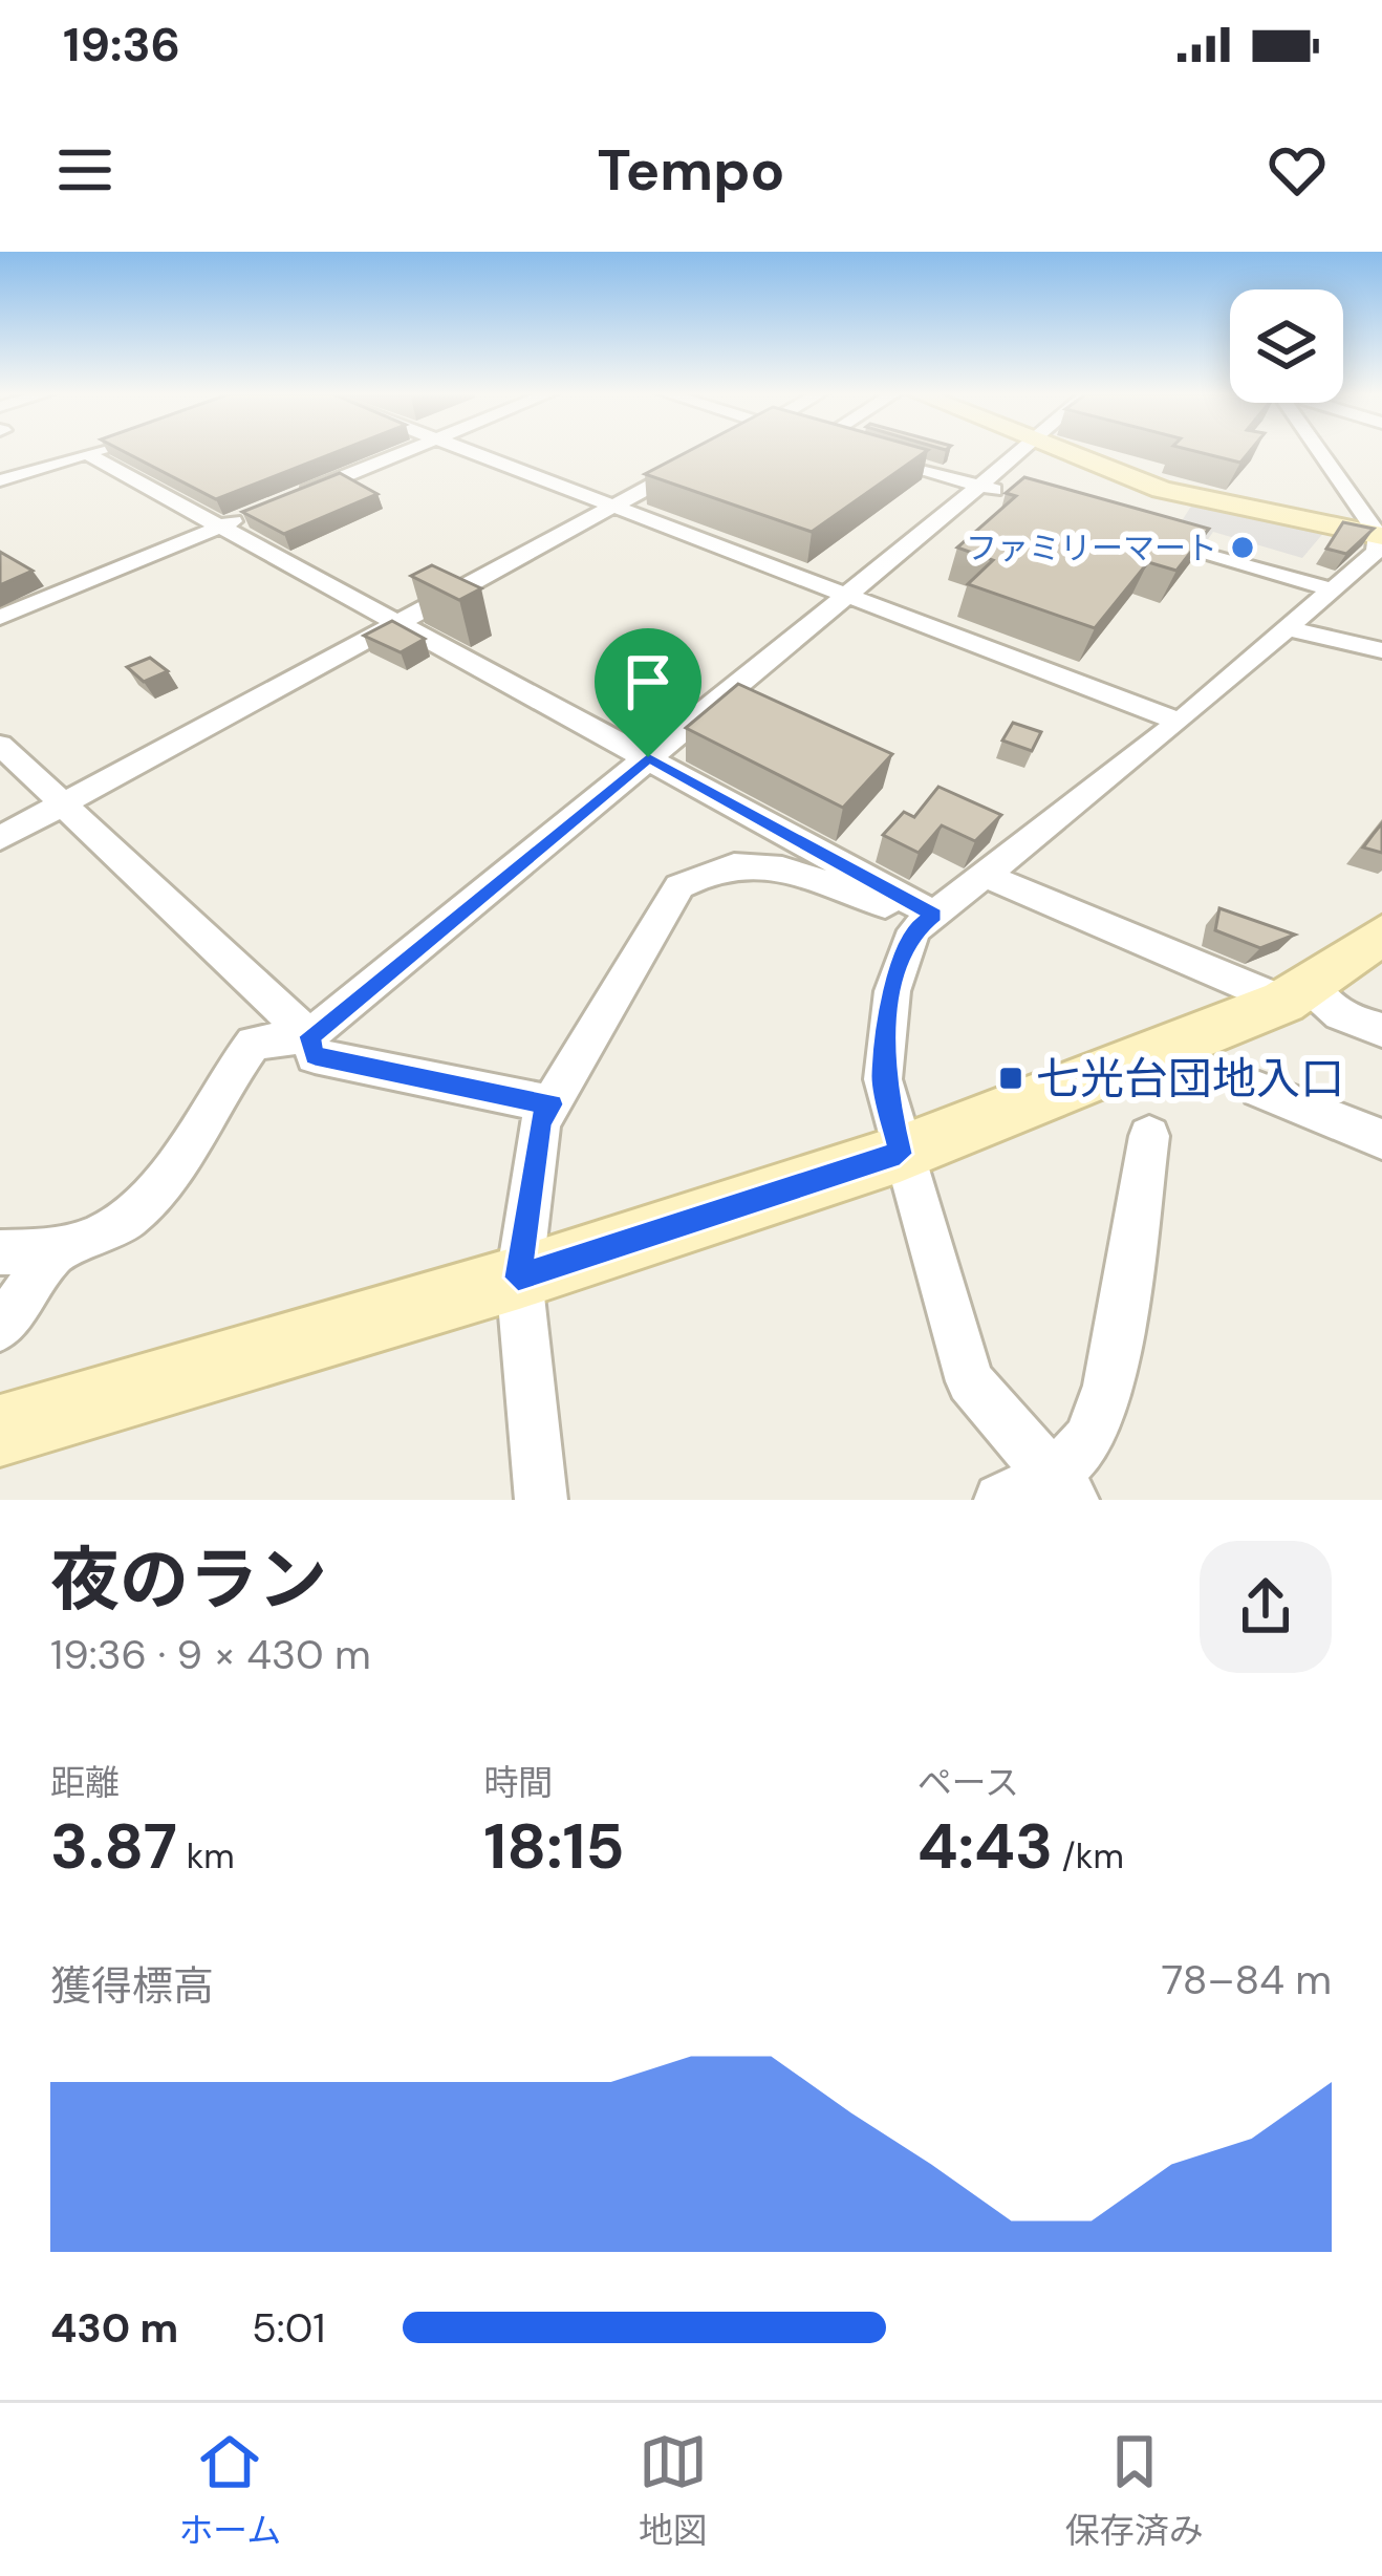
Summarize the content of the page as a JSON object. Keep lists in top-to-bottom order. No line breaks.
{"places":{"other":["ファミリーマート"],"transit":["七光台団地入口"]},"page":{"status":"19:36","header":"Tempo","heading":["夜のラン","19:36 · 9 × 430 m"],"stats":[["距離","3.87 km"],["時間","18:15"],["ペース","4:43 /km"]],"chart":["獲得標高","78–84 m"],"list":[{"name":"430 m","note":"5:01"}],"tabs":["ホーム","地図","保存済み"]}}
